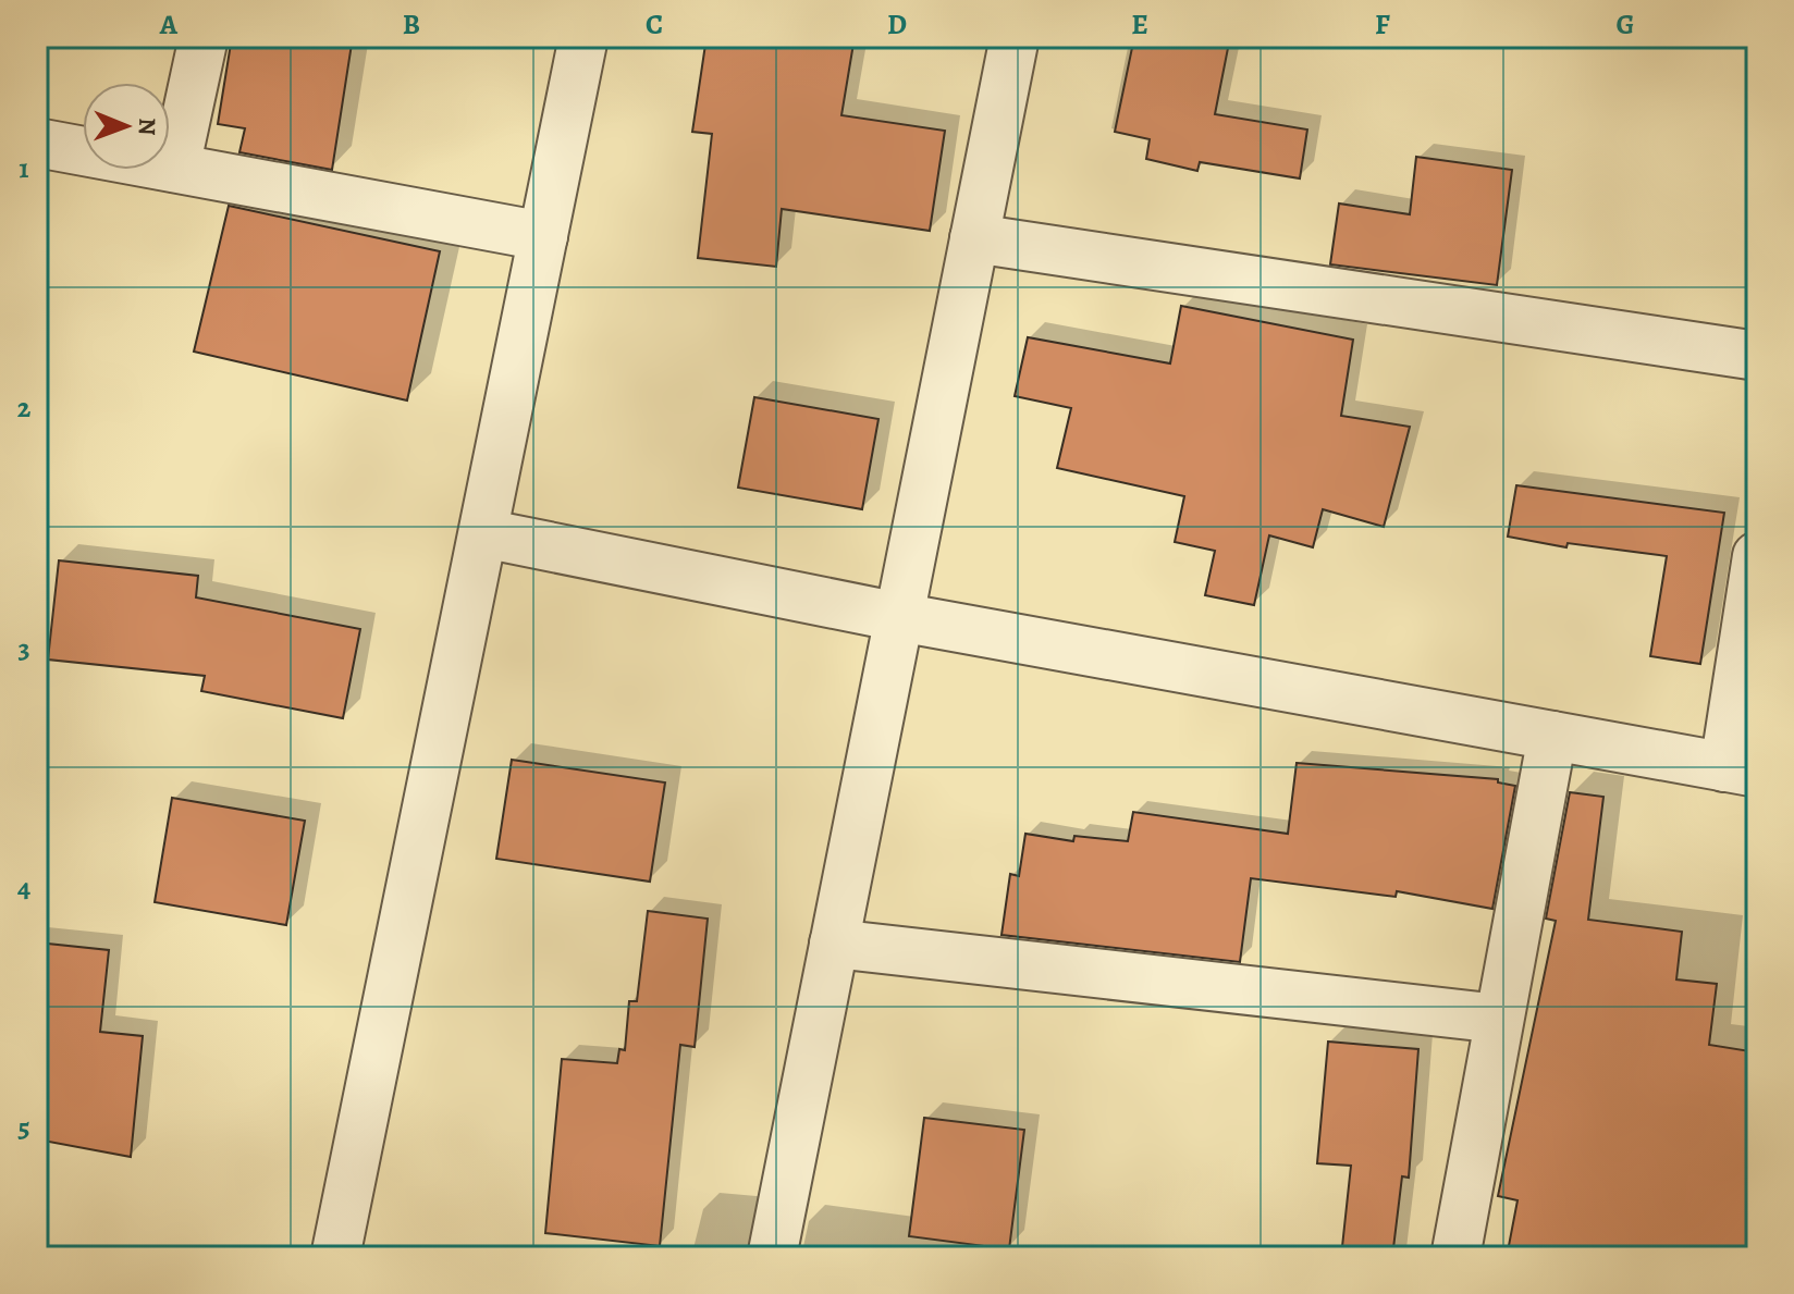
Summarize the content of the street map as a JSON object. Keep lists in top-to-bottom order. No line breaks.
{"north":"right","grid":{"columns":["A","B","C","D","E","F","G"],"rows":["1","2","3","4","5"]}}
